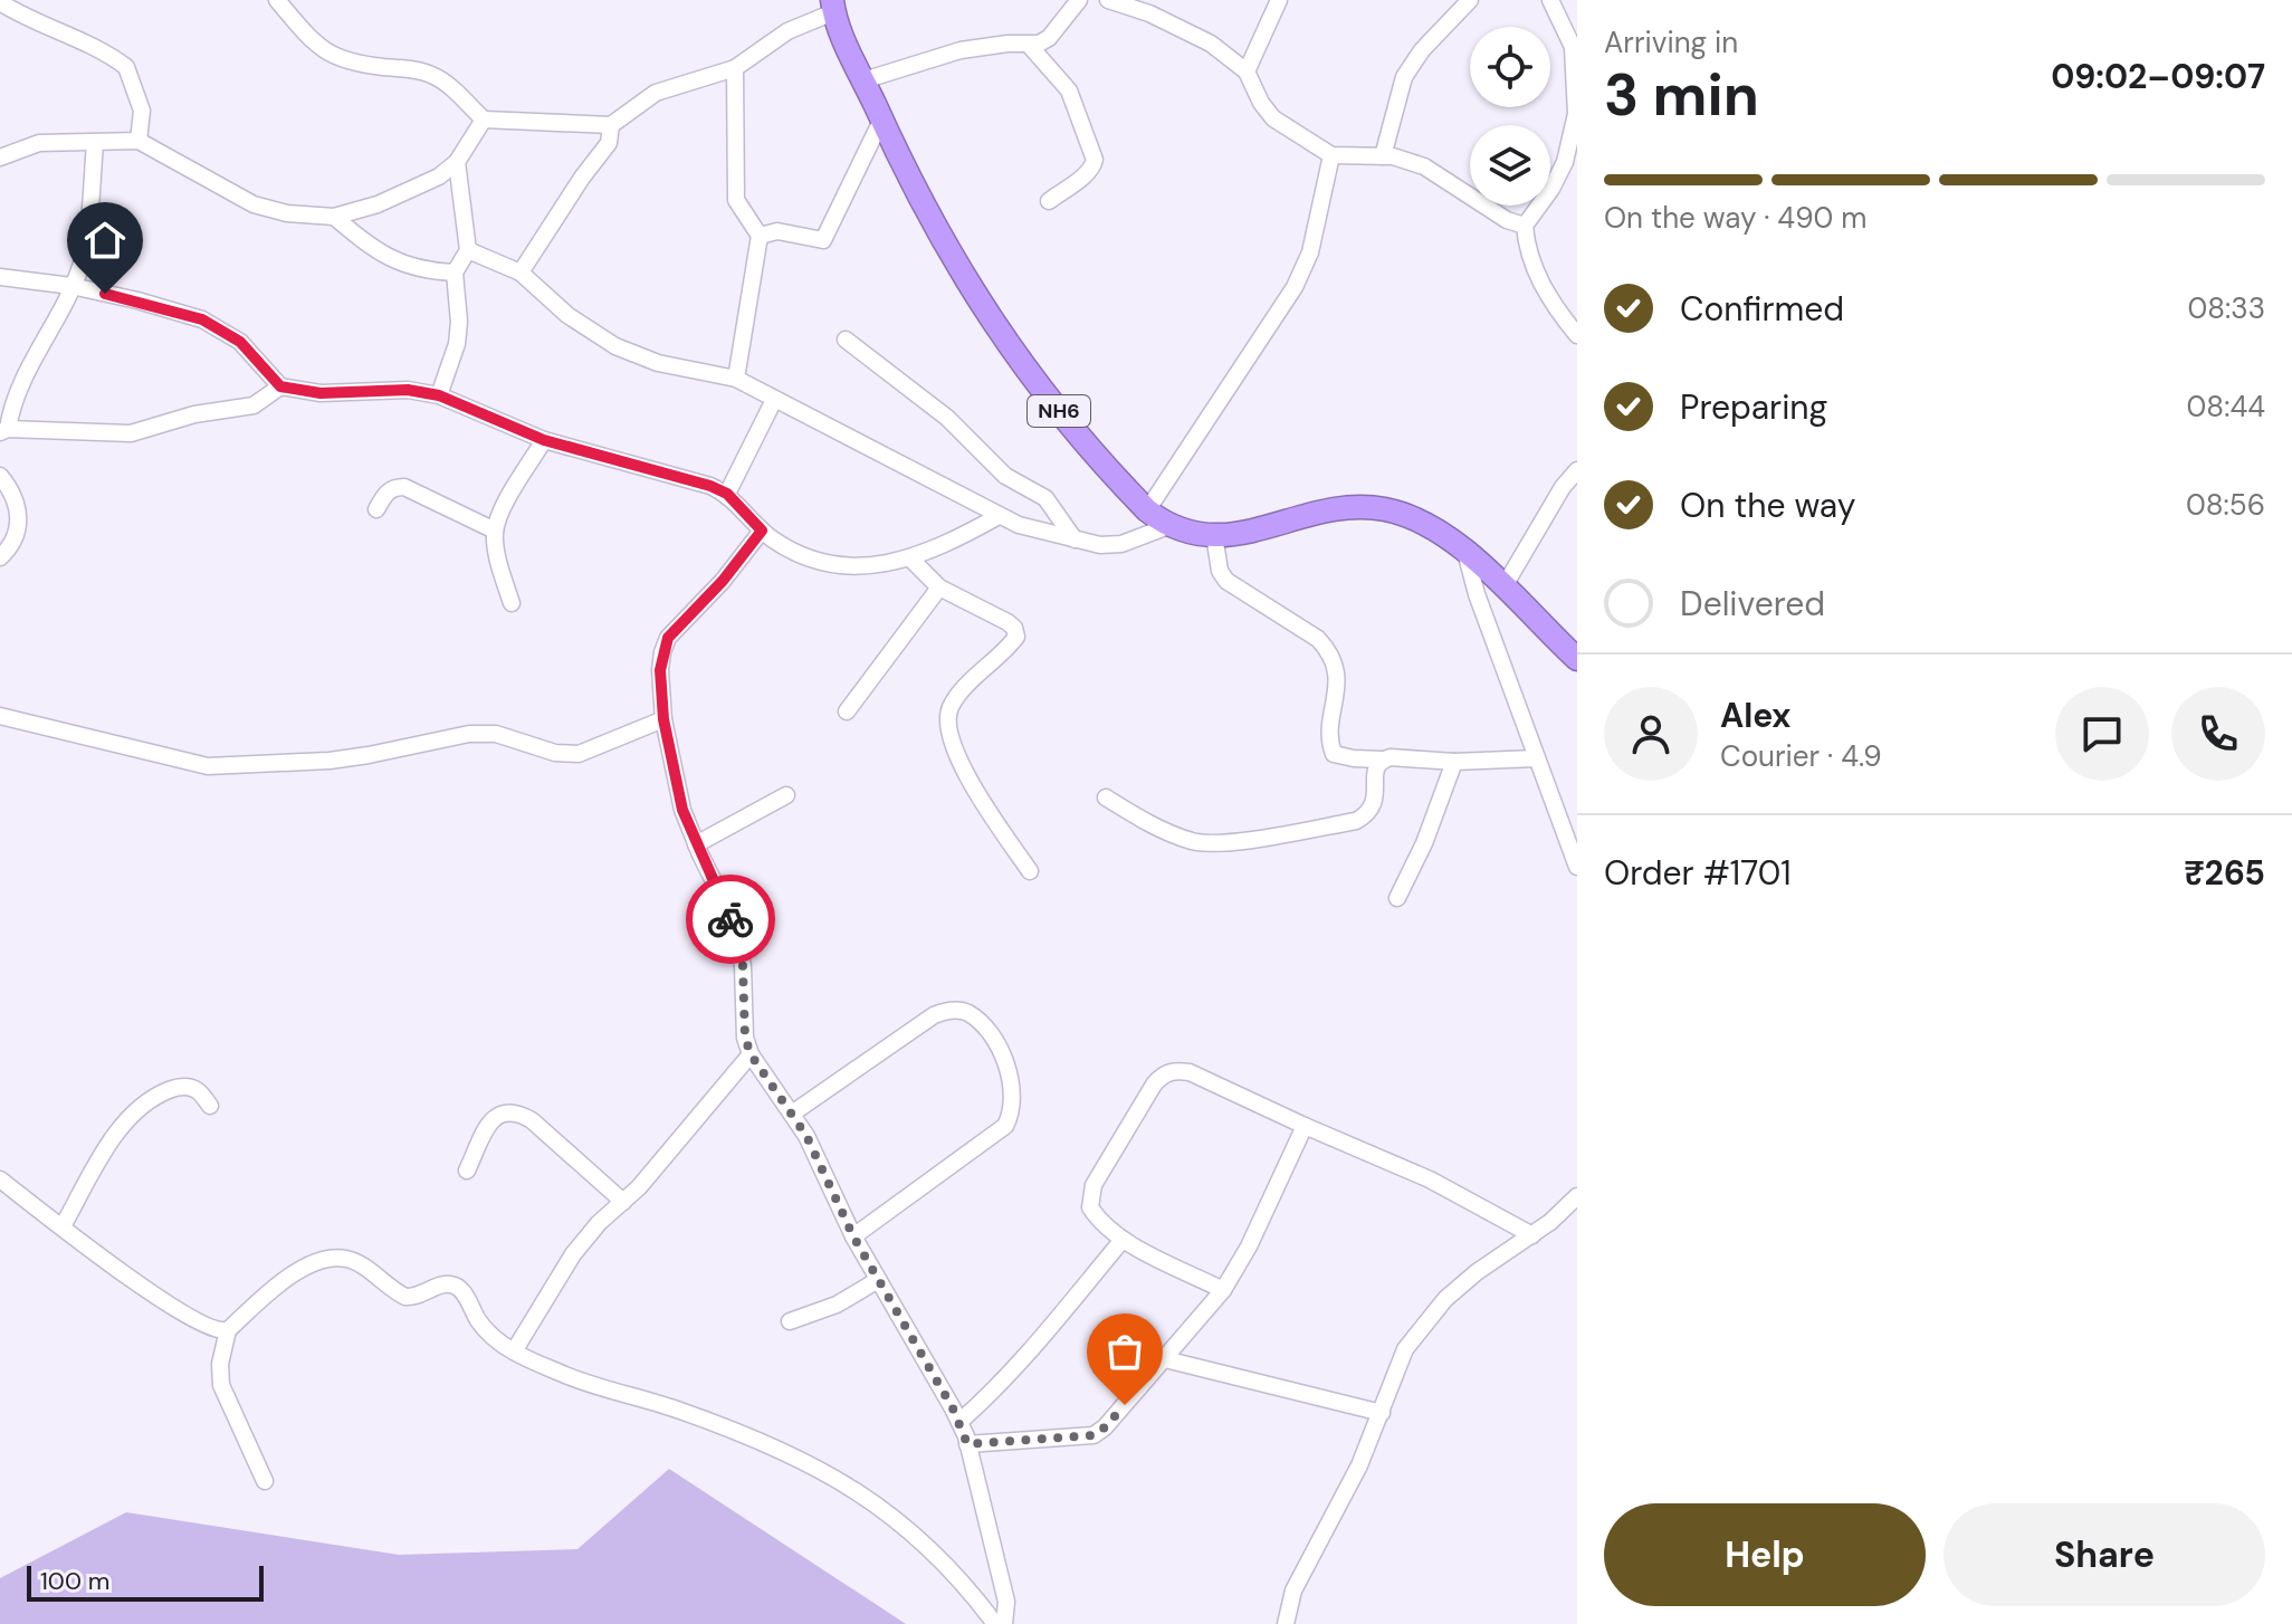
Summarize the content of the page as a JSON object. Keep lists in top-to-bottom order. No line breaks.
{"streets":{"highway":["NH6"]},"scale_bar":"100 m","page":{"heading":["3 min","Arriving in","09:02–09:07"],"panel":["Alex","Courier · 4.9","Order #1701","₹265"],"bar":"On the way · 490 m","list":[["Confirmed","08:33"],["Preparing","08:44"],["On the way","08:56"],"Delivered"],"buttons":["Help","Share"],"scale":"100 m"}}
